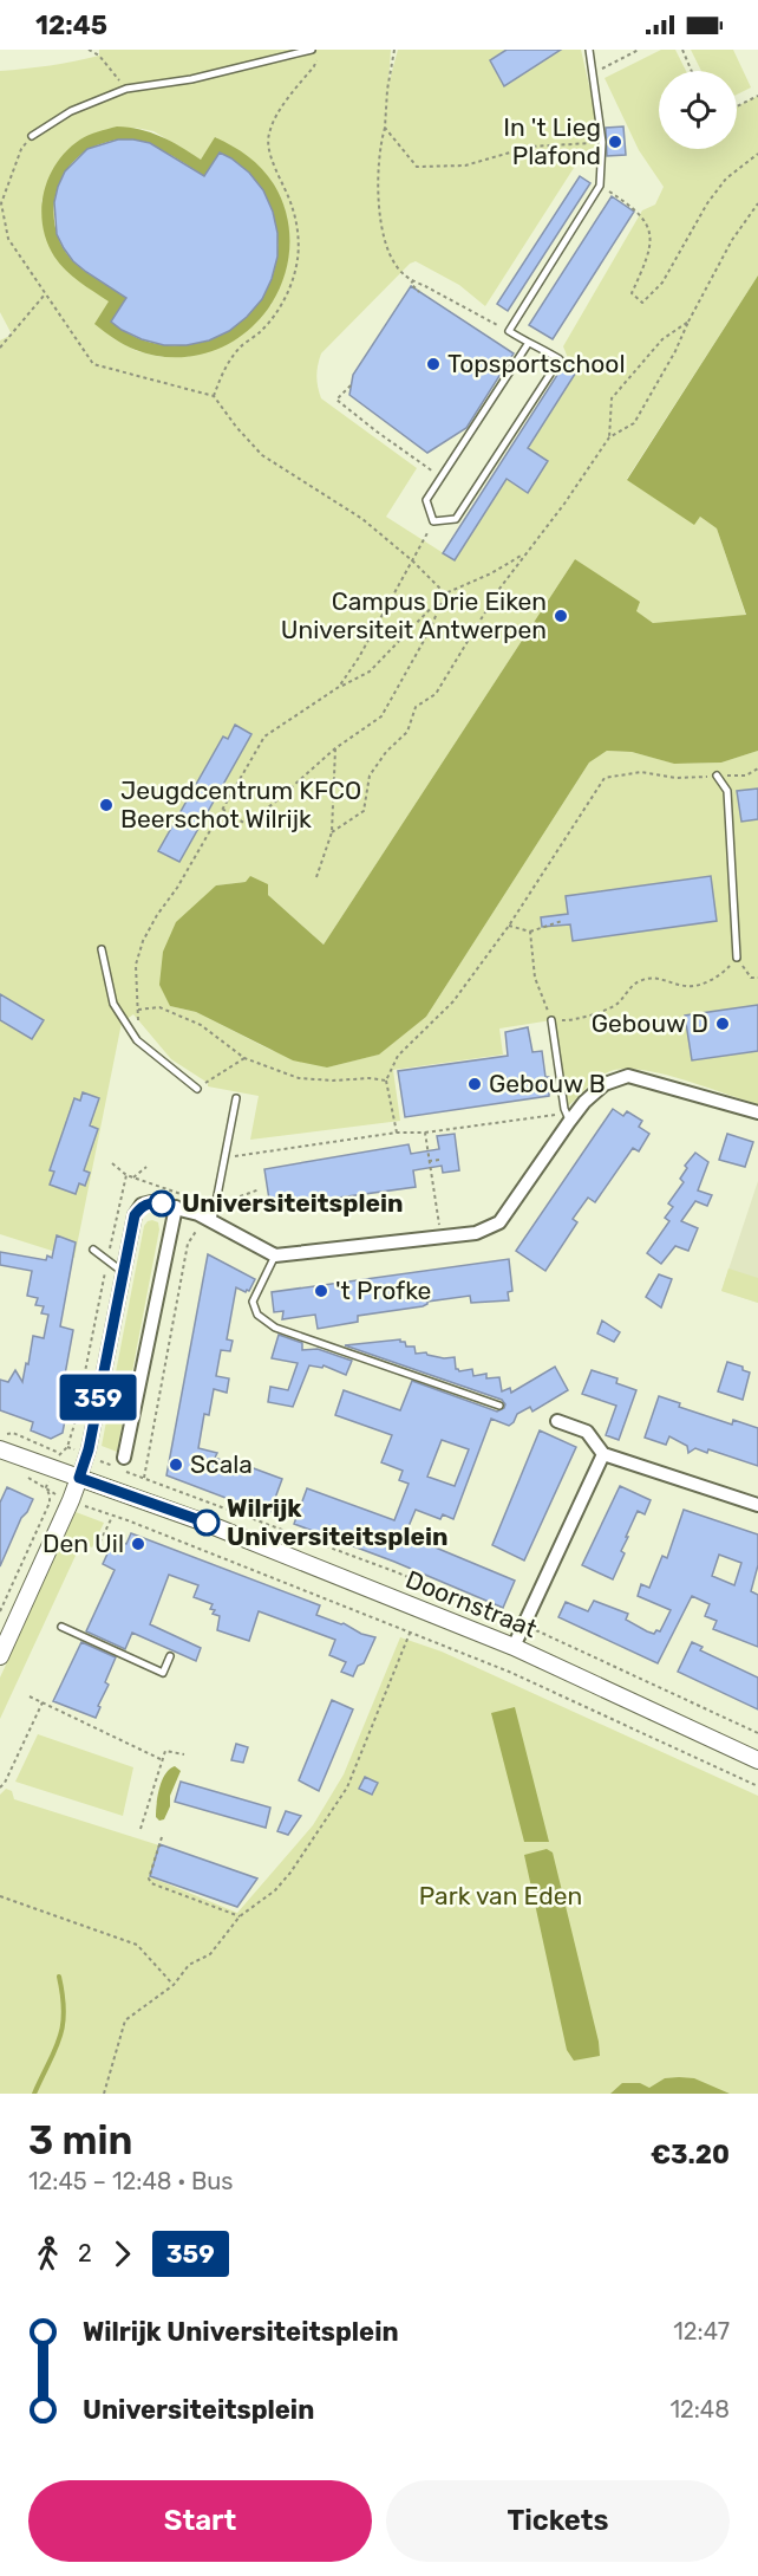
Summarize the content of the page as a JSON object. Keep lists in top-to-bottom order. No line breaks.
{"streets":{"street":["Doornstraat"]},"parks":["Park van Eden"],"places":["In 't Lieg Plafond","Topsportschool","Campus Drie Eiken Universiteit Antwerpen","Jeugdcentrum KFCO Beerschot Wilrijk","Gebouw D","Gebouw B","Universiteitsplein","'t Profke","Scala","Wilrijk Universiteitsplein","Den Uil"],"lines":["bus line 359"],"page":{"status":"12:45","on_map":"359","heading":["3 min","12:45 – 12:48 · Bus","€3.20"],"legs":["2","359"],"list":[{"name":"Wilrijk Universiteitsplein","value":"12:47"},{"name":"Universiteitsplein","value":"12:48"}],"buttons":["Start","Tickets"]}}
